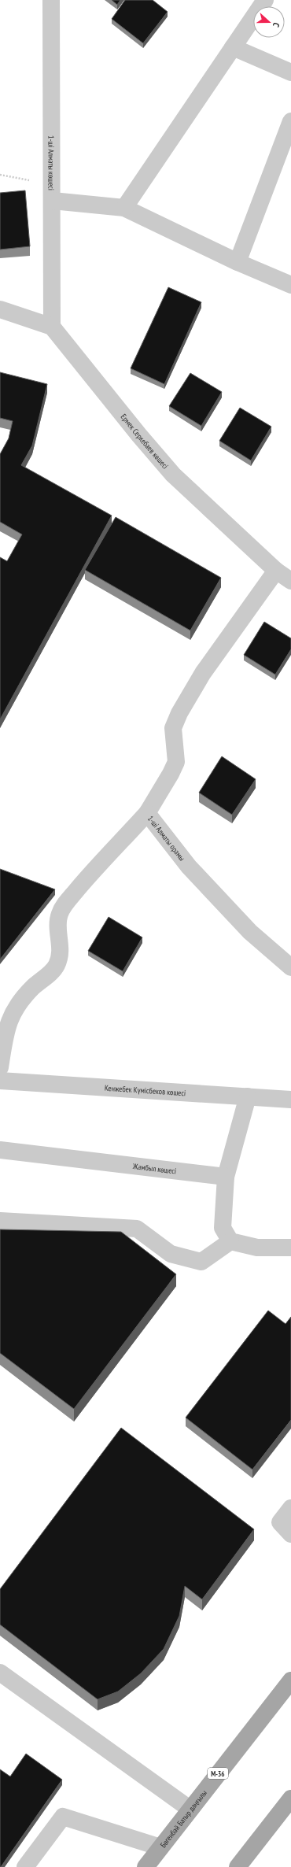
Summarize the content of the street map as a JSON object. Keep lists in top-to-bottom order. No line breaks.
{"streets":{"main road":["M-36","Бөгенбай Батыр даңғылы"],"street":["1-ші Алматы көшесі","Ермек Серкебаев көшесі","1-ші Алматы орамы","Кенжебек Күмісбеков көшесі","Жамбыл көшесі"]},"crossings":[["1-ші Алматы көшесі","Ермек Серкебаев көшесі"],["Ермек Серкебаев көшесі","1-ші Алматы орамы"]],"north":"right"}
